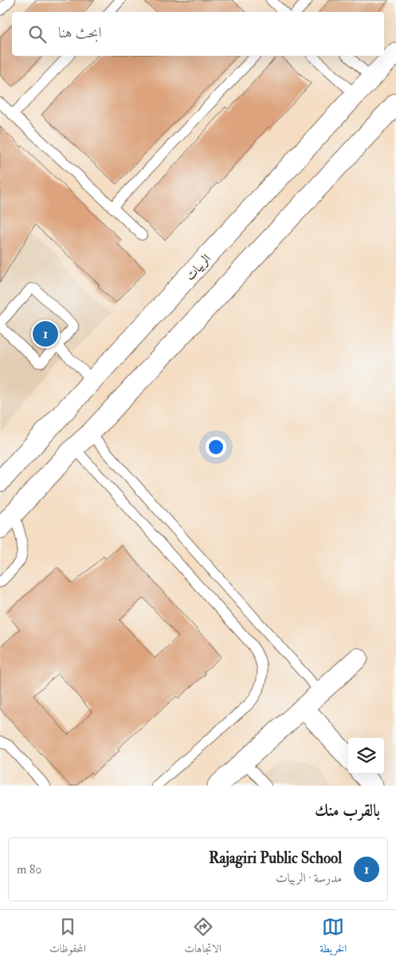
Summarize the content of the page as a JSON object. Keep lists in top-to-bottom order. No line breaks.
{"streets":{"street":["الربيات"]},"page":{"search":"ابحث هنا","pins":"1","heading":"بالقرب منك","list":[{"mark":"1","name":"Rajagiri Public School","note":"مدرسة · الربيات","value":"80 m"}],"nav":["الخريطة","الاتجاهات","المحفوظات"]}}
